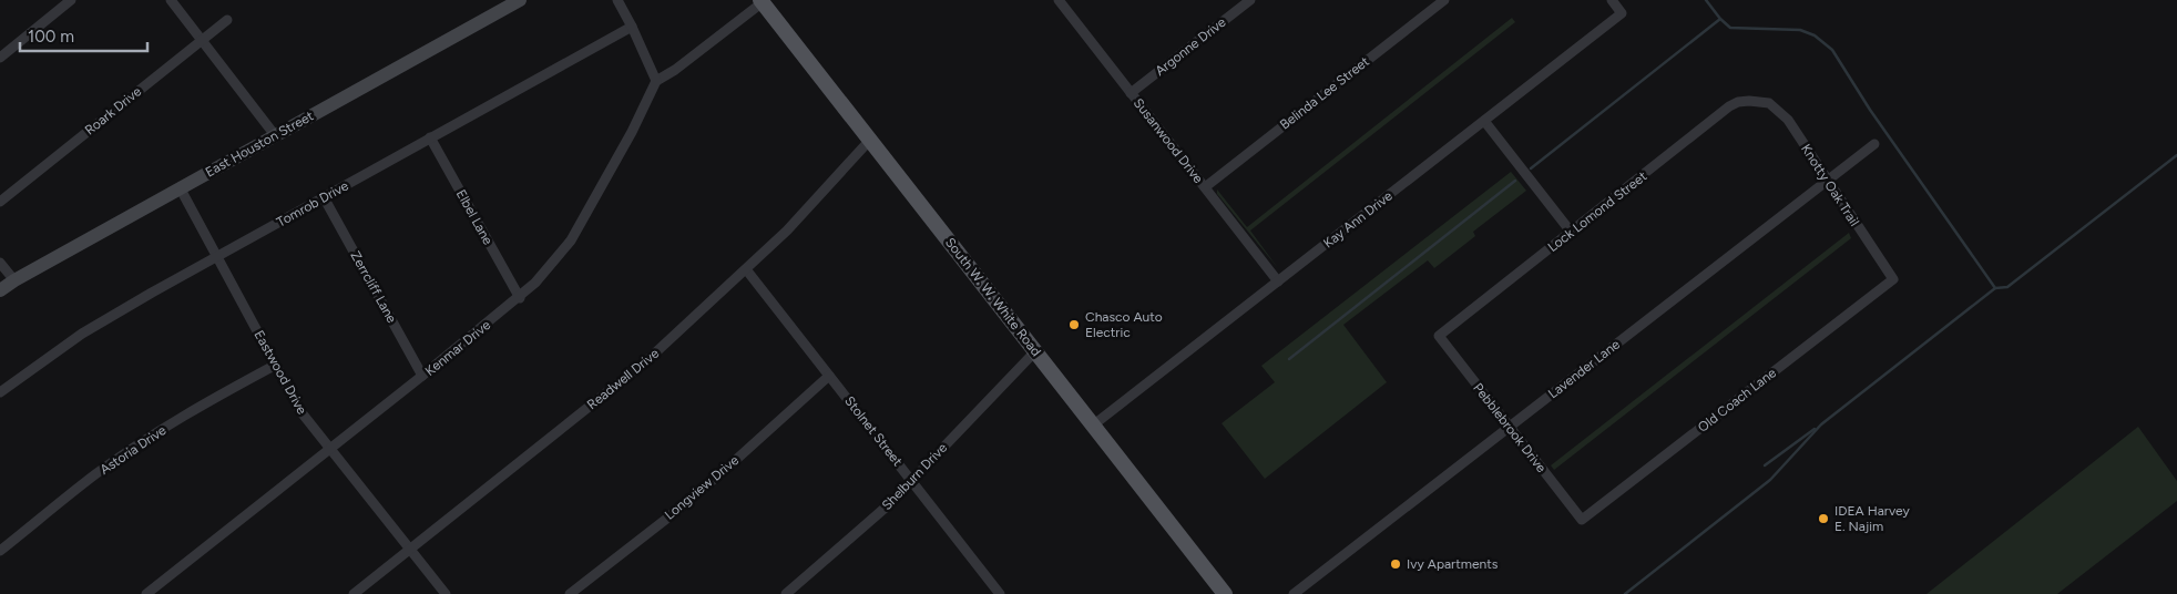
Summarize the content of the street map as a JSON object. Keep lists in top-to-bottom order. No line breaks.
{"streets":{"main road":["East Houston Street","South W. W. White Road"],"street":["Argonne Drive","Belinda Lee Street","Roark Drive","Susanwood Drive","Knotty Oak Trail","Tomrob Drive","Lock Lomond Street","Elbel Lane","Kay Ann Drive","Zerrcliff Lane","Kenmar Drive","Lavender Lane","Eastwood Drive","Readwell Drive","Old Coach Lane","Pebblebrook Drive","Stolnet Street","Astoria Drive","Shelburn Drive","Longview Drive"]},"crossings":[["Argonne Drive","Susanwood Drive"],["Belinda Lee Street","Susanwood Drive"],["Susanwood Drive","Kay Ann Drive"],["East Houston Street","Eastwood Drive"],["Knotty Oak Trail","Lock Lomond Street"],["Knotty Oak Trail","Lavender Lane"],["Knotty Oak Trail","Old Coach Lane"],["Tomrob Drive","Elbel Lane"],["Tomrob Drive","Zerrcliff Lane"],["Tomrob Drive","Eastwood Drive"],["Lock Lomond Street","Pebblebrook Drive"],["Elbel Lane","Kenmar Drive"],["Kay Ann Drive","South W. W. White Road"],["Zerrcliff Lane","Kenmar Drive"],["South W. W. White Road","Readwell Drive"],["South W. W. White Road","Shelburn Drive"],["Kenmar Drive","Eastwood Drive"],["Lavender Lane","Pebblebrook Drive"],["Eastwood Drive","Readwell Drive"],["Eastwood Drive","Astoria Drive"],["Readwell Drive","Stolnet Street"],["Old Coach Lane","Pebblebrook Drive"],["Stolnet Street","Shelburn Drive"],["Stolnet Street","Longview Drive"]],"places":["Chasco Auto Electric","IDEA Harvey E. Najim","Ivy Apartments"],"scale_bar":"100 m"}
